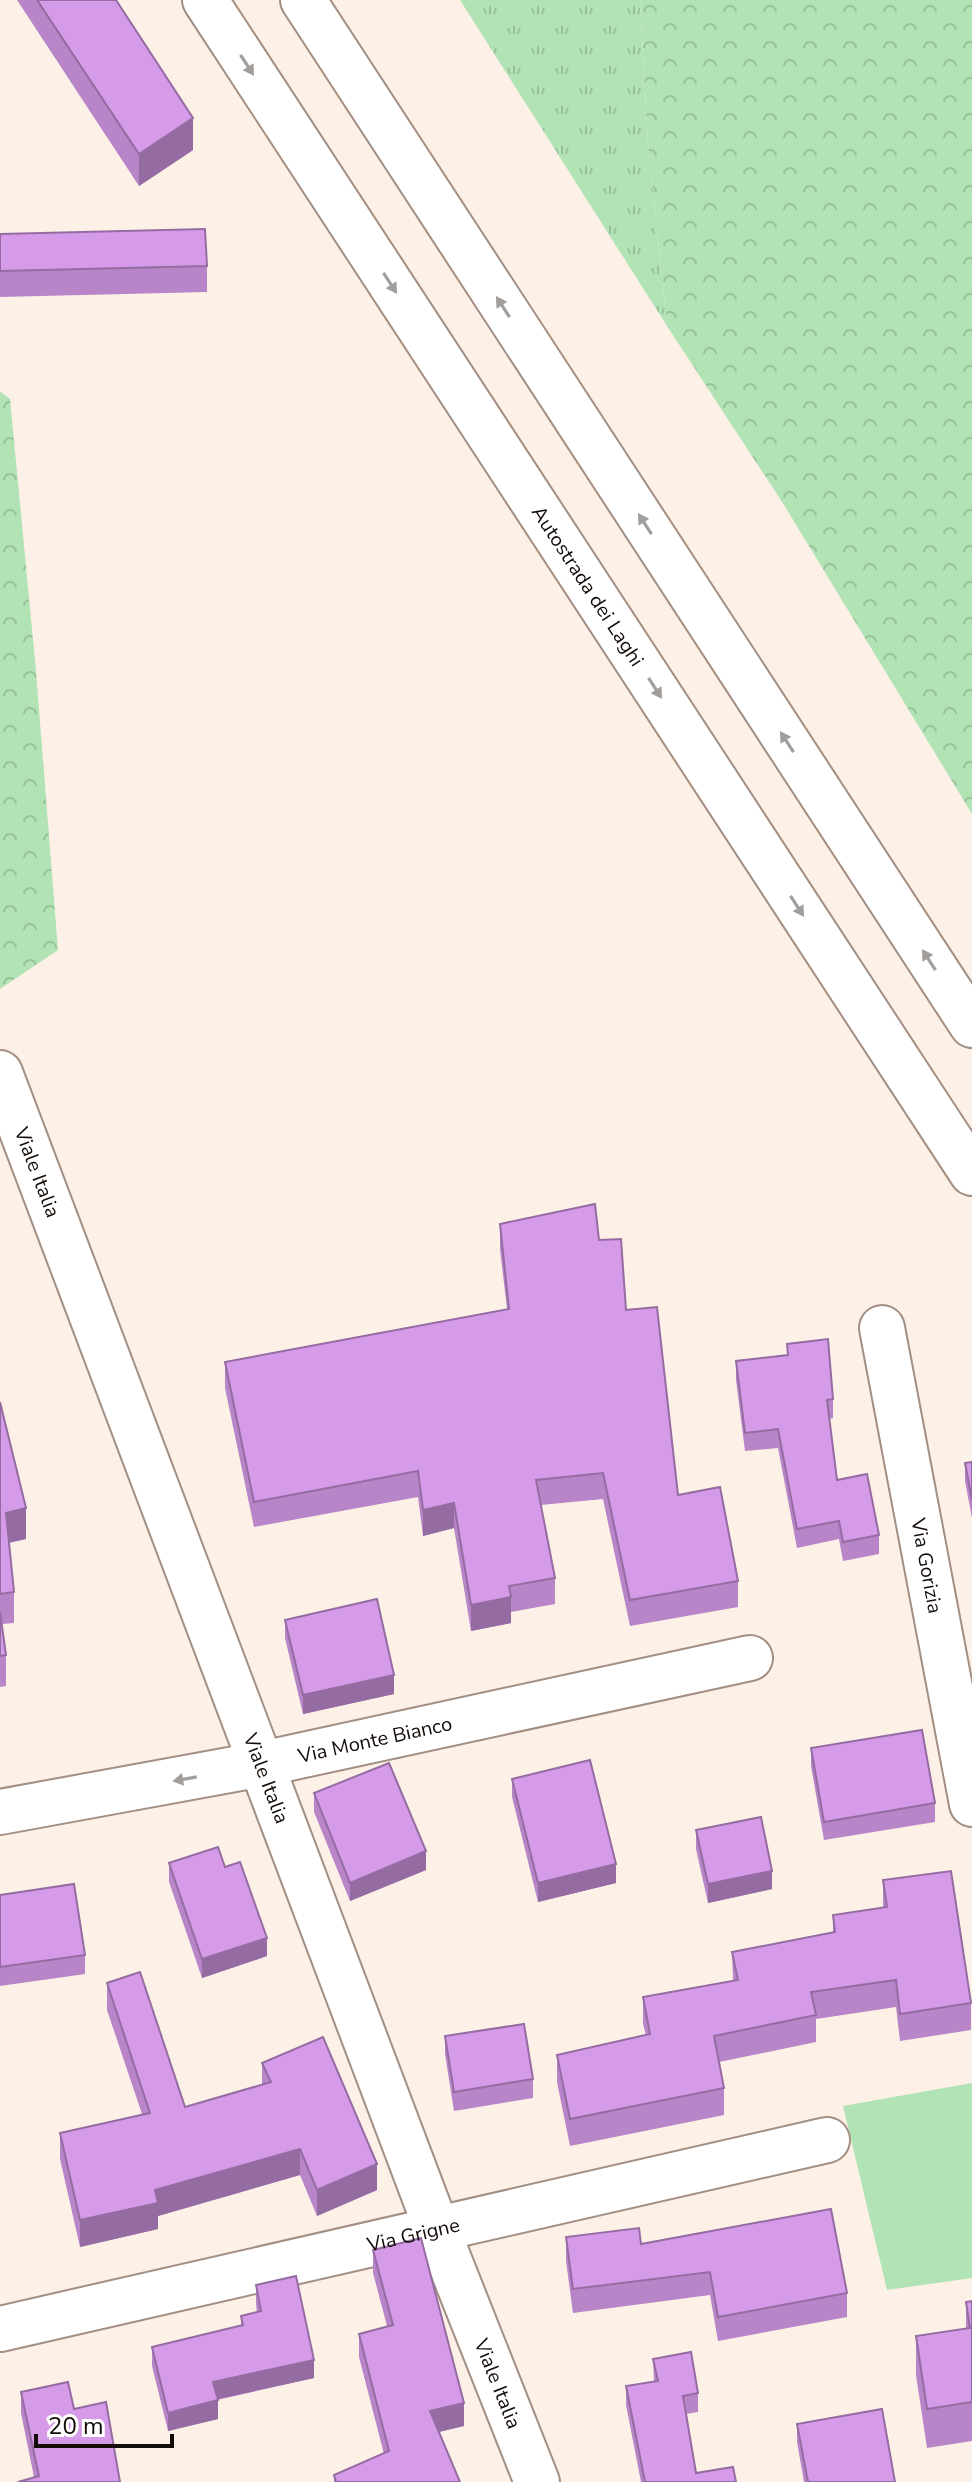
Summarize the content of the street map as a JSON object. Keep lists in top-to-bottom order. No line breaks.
{"streets":{"main road":["Autostrada dei Laghi","Viale Italia","Via Gorizia","Via Monte Bianco","Via Grigne"]},"crossings":[["Viale Italia","Via Monte Bianco"],["Viale Italia","Via Grigne"]],"scale_bar":"20 m"}
